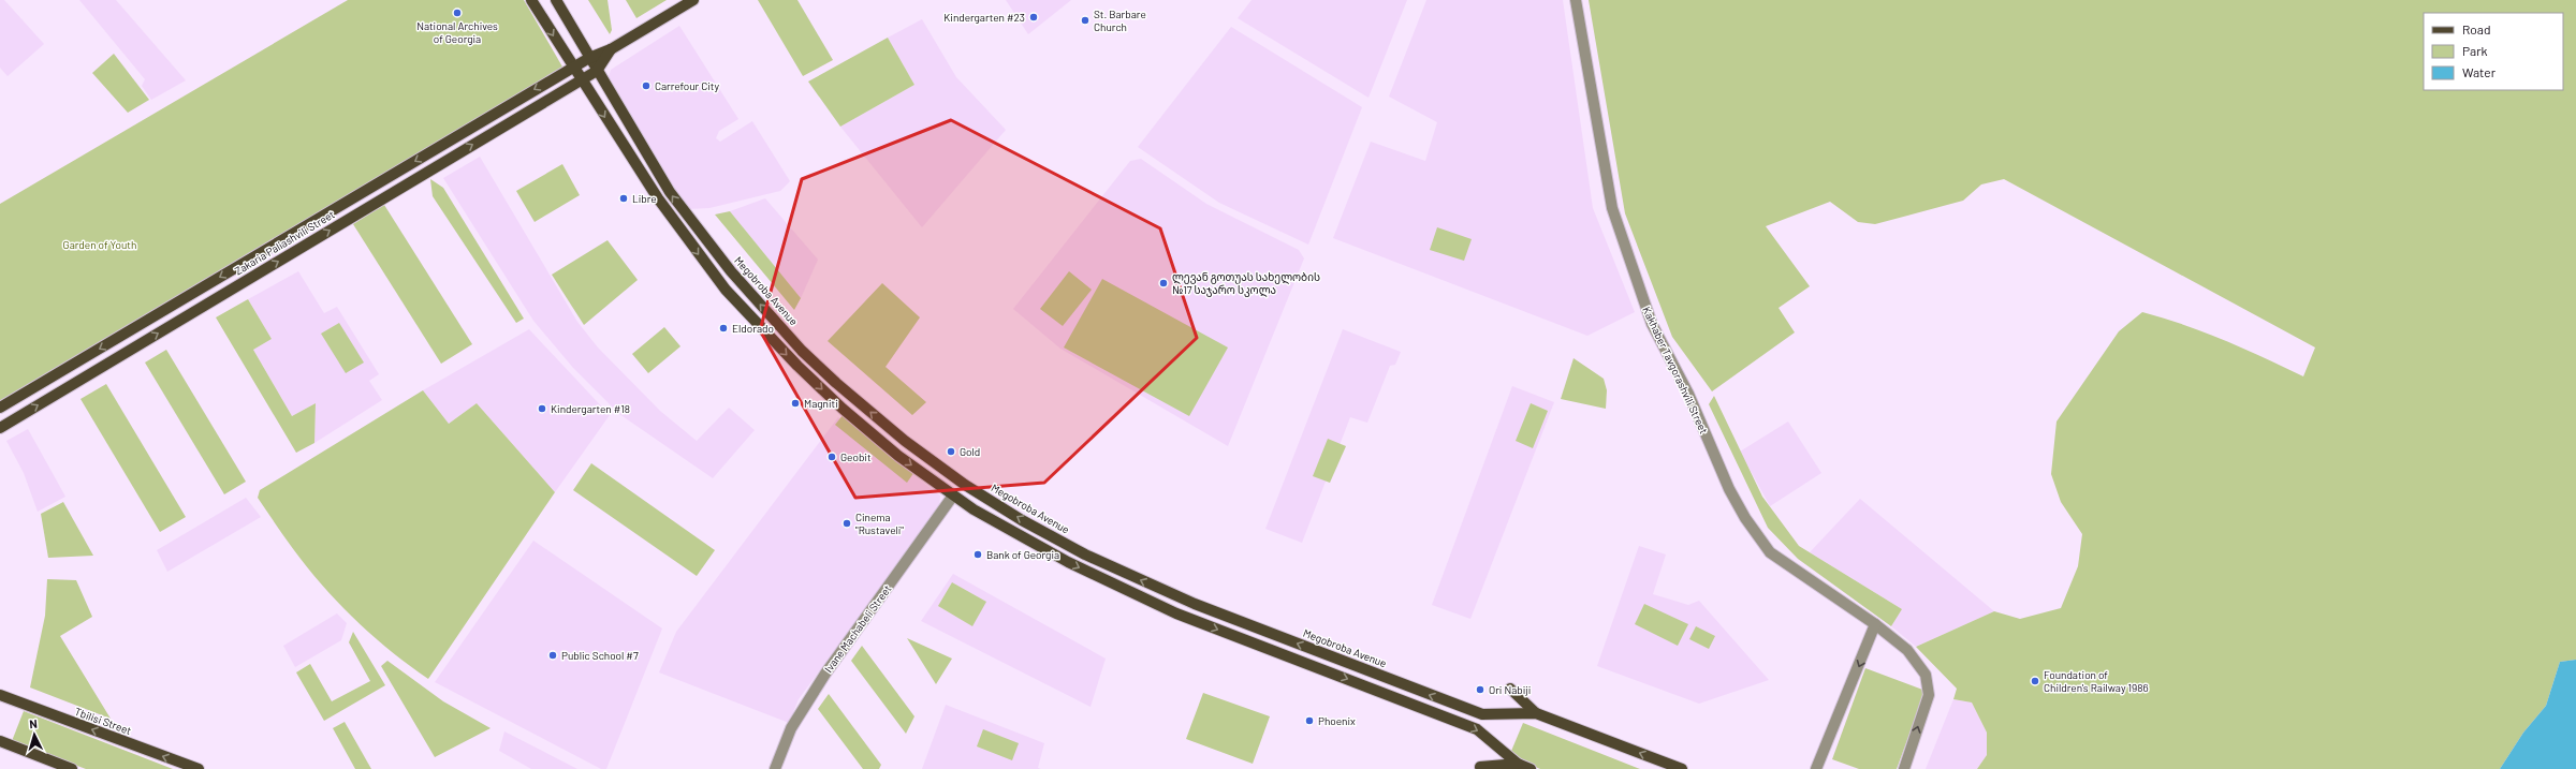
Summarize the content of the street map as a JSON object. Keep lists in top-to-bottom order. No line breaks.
{"streets":{"main road":["Zakaria Paliashvili Street","Megobroba Avenue","Tbilisi Street"],"street":["Kakhaber Tavgorashvili Street","Ivane Machabeli Street"]},"crossings":[["Zakaria Paliashvili Street","Megobroba Avenue"]],"parks":["Garden of Youth"],"places":["National Archives of Georgia","Kindergarten #23","St. Barbare Church","Carrefour City","Libre","ლევან გოთუას სახელობის №17 საჯარო სკოლა","Eldorado","Magniti","Kindergarten #18","Gold","Geobit","Cinema \"Rustaveli\"","Bank of Georgia","Public School #7","Foundation of Children's Railway 1986","Ori Nabiji","Phoenix"],"legend":["Road","Park","Water"],"north":"top"}
